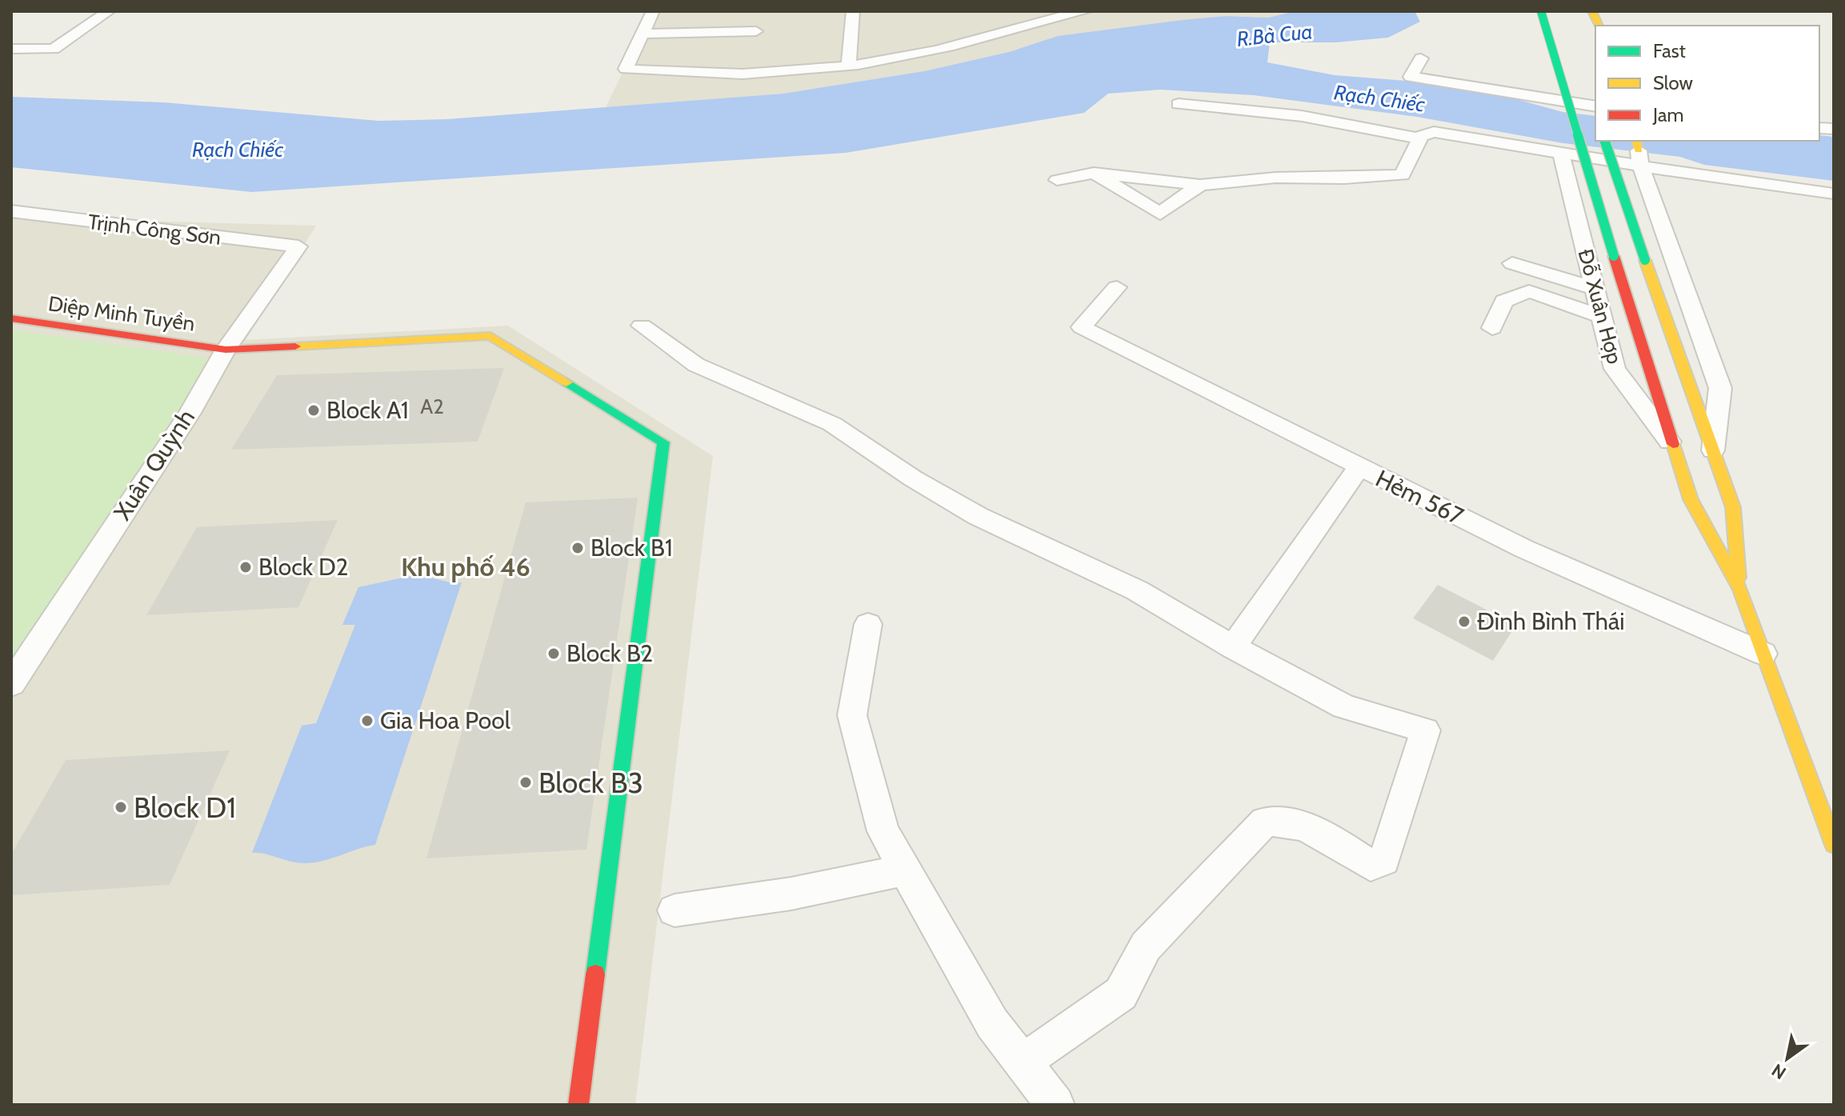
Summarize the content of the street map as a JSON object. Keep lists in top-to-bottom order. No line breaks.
{"streets":{"main road":["Đỗ Xuân Hợp","Diệp Minh Tuyền"],"street":["Trịnh Công Sơn","Xuân Quỳnh","Hẻm 567"]},"crossings":[["Trịnh Công Sơn","Xuân Quỳnh"],["Đỗ Xuân Hợp","Hẻm 567"],["Diệp Minh Tuyền","Xuân Quỳnh"]],"districts":["Khu phố 46"],"water":["R.Bà Cua","Rạch Chiếc"],"places":["Block A1","Block B1","Block D2","Đình Bình Thái","Block B2","Gia Hoa Pool","Block B3","Block D1"],"house_numbers":["A2"],"legend":["Fast","Slow","Jam"],"north":"bottom left"}
